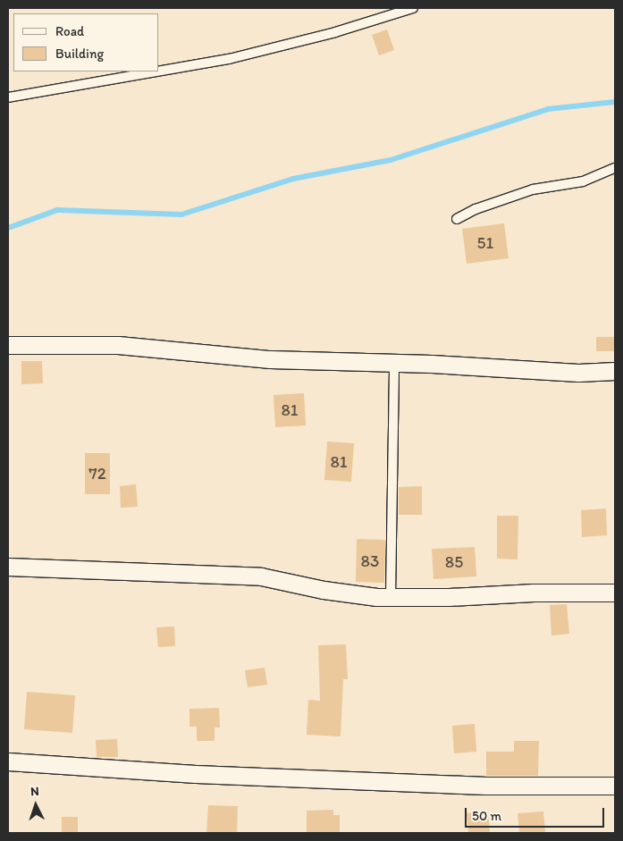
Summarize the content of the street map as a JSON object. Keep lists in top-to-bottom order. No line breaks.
{"house_numbers":["51","81","81","72","83","85"],"legend":["Road","Building"],"scale_bar":"50 m","north":"top"}
